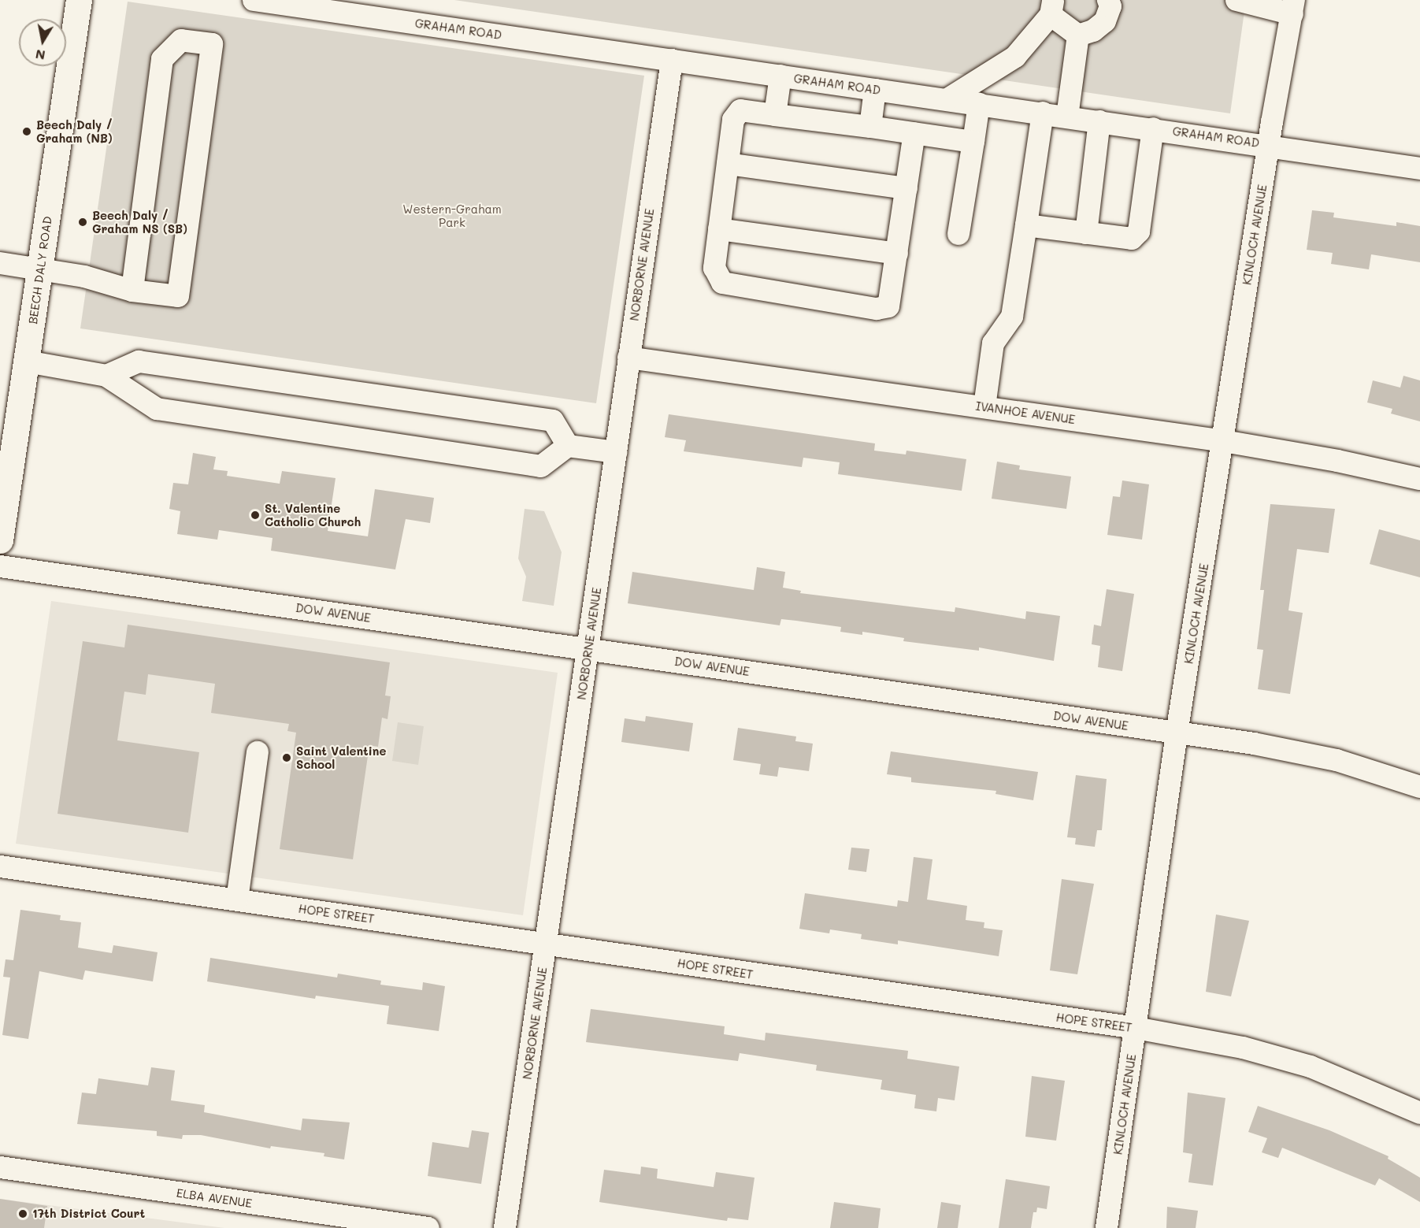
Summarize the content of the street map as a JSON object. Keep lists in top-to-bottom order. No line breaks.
{"streets":{"main road":["BEECH DALY ROAD"],"street":["GRAHAM ROAD","KINLOCH AVENUE","NORBORNE AVENUE","IVANHOE AVENUE","DOW AVENUE","HOPE STREET","ELBA AVENUE"]},"crossings":[["GRAHAM ROAD","KINLOCH AVENUE"],["GRAHAM ROAD","NORBORNE AVENUE"],["KINLOCH AVENUE","IVANHOE AVENUE"],["KINLOCH AVENUE","DOW AVENUE"],["KINLOCH AVENUE","HOPE STREET"],["NORBORNE AVENUE","IVANHOE AVENUE"],["NORBORNE AVENUE","DOW AVENUE"],["NORBORNE AVENUE","HOPE STREET"]],"parks":["Western-Graham Park"],"places":["Beech Daly / Graham (NB)","Beech Daly / Graham NS (SB)","St. Valentine Catholic Church","Saint Valentine School","17th District Court"],"north":"bottom"}
